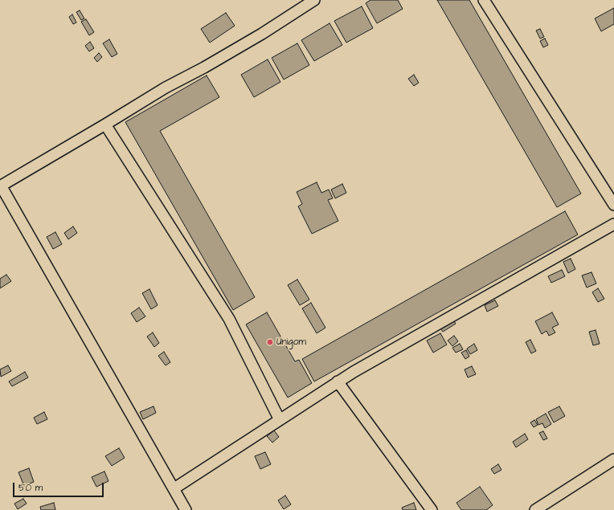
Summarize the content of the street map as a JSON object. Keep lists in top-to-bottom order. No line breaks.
{"places":["Unigom"],"scale_bar":"50 m"}
